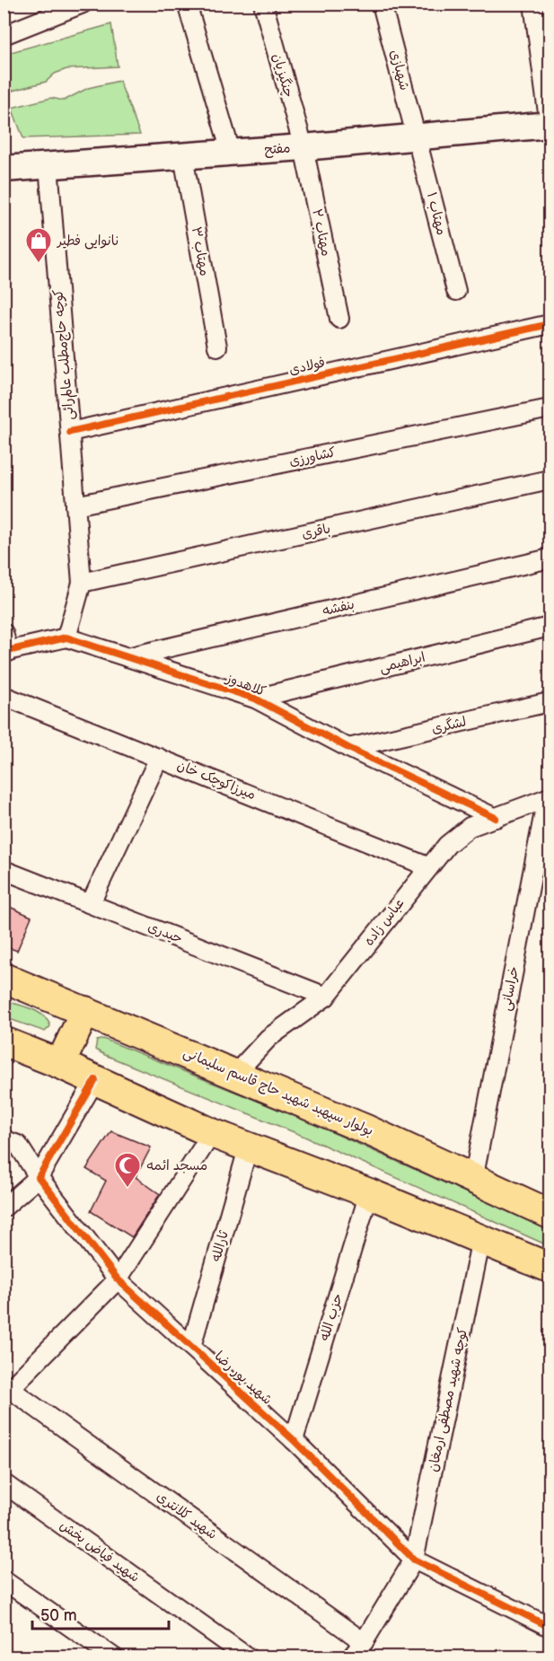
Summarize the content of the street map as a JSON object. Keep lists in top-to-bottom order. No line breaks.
{"streets":{"main road":["مفتح","بولوار سپهبد شهید حاج قاسم سلیمانی"],"street":["شهبازی","چنگیزیان","مهتاب ۱","مهتاب ۲","مهتاب ۳","کوچه حاج‌مطلب عالم‌رائی","فولادی","کشاورزی","باقری","بنفشه","ابراهیمی","کلاهدوز","لشگری","میرزاکوچک خان","عباس زاده","حیدری","خراسانی","ثارالله","حزب الله","شهید پور رضا","کوچه شهید مصطفی ارمغان","شهید کلانتری","شهید فیاض بخش"]},"crossings":[["شهبازی","مفتح"],["شهبازی","مهتاب ۱"],["چنگیزیان","مفتح"],["چنگیزیان","مهتاب ۲"],["مفتح","مهتاب ۱"],["مفتح","مهتاب ۲"],["مفتح","مهتاب ۳"],["مفتح","کوچه حاج‌مطلب عالم‌رائی"],["کوچه حاج‌مطلب عالم‌رائی","فولادی"],["کوچه حاج‌مطلب عالم‌رائی","کشاورزی"],["کوچه حاج‌مطلب عالم‌رائی","باقری"],["کوچه حاج‌مطلب عالم‌رائی","کلاهدوز"],["بنفشه","کلاهدوز"],["ابراهیمی","کلاهدوز"],["کلاهدوز","لشگری"],["کلاهدوز","عباس زاده"],["میرزاکوچک خان","عباس زاده"],["عباس زاده","حیدری"],["عباس زاده","خراسانی"],["عباس زاده","بولوار سپهبد شهید حاج قاسم سلیمانی"],["خراسانی","بولوار سپهبد شهید حاج قاسم سلیمانی"],["ثارالله","شهید پور رضا"],["حزب الله","شهید پور رضا"],["شهید پور رضا","کوچه شهید مصطفی ارمغان"],["کوچه شهید مصطفی ارمغان","شهید کلانتری"]],"places":{"shop":["نانوایی فطیر"],"mosque":["مسجد ائمه"]},"scale_bar":"50 m"}
